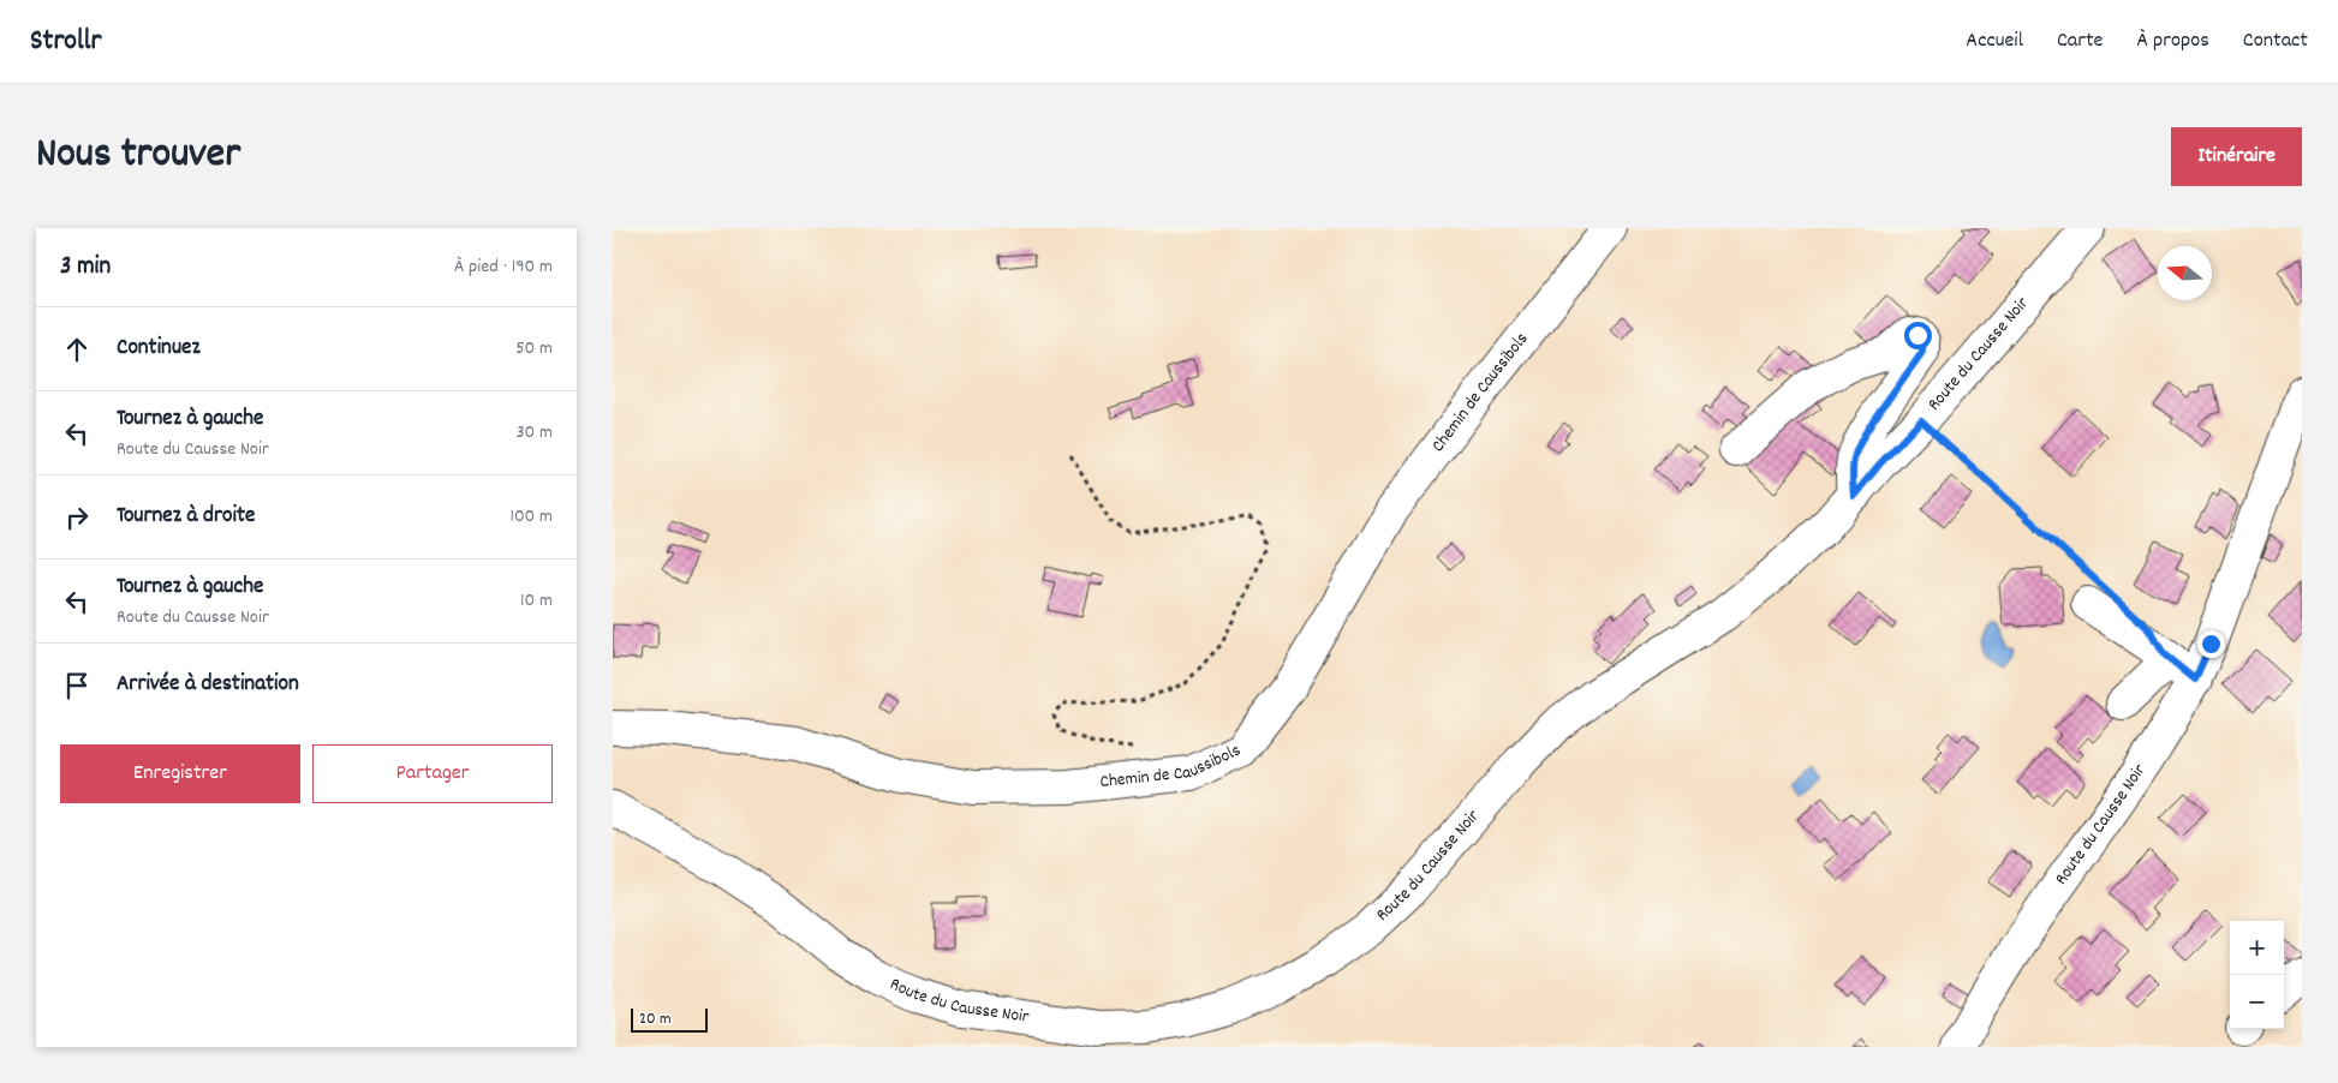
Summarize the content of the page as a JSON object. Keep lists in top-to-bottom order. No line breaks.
{"streets":{"street":["Route du Causse Noir","Chemin de Caussibols"]},"scale_bar":"20 m","north":"left","page":{"header":"Strollr","nav":["Accueil","Carte","À propos","Contact"],"title":"Nous trouver","buttons":["Itinéraire",["Enregistrer","Partager"]],"heading":["3 min","À pied · 190 m"],"list":[["Continuez","50 m"],["Tournez à gauche","Route du Causse Noir","30 m"],["Tournez à droite","100 m"],["Tournez à gauche","Route du Causse Noir","10 m"],"Arrivée à destination"],"map_buttons":["+","−"],"scale":"20 m"}}
